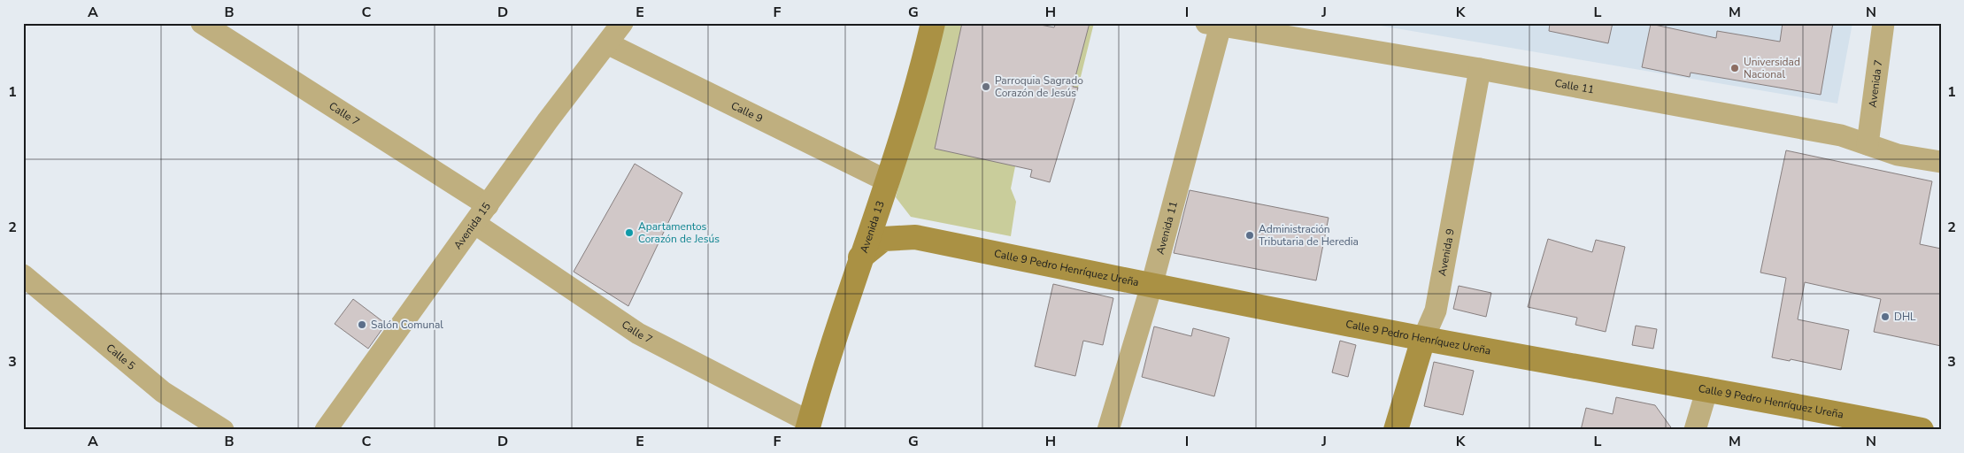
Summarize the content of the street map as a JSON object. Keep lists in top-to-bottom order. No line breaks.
{"streets":{"main road":["Avenida 13","Avenida 9","Calle 9 Pedro Henríquez Ureña"],"street":["Avenida 7","Calle 11","Calle 9","Calle 7","Avenida 15","Avenida 11","Calle 5"]},"crossings":[["Avenida 7","Calle 11"],["Calle 11","Avenida 11"],["Calle 11","Avenida 9"],["Calle 9","Avenida 15"],["Calle 9","Avenida 13"],["Calle 9","Calle 9 Pedro Henríquez Ureña"],["Calle 7","Avenida 15"],["Calle 7","Avenida 13"],["Avenida 13","Calle 9 Pedro Henríquez Ureña"],["Avenida 11","Calle 9 Pedro Henríquez Ureña"],["Avenida 9","Calle 9 Pedro Henríquez Ureña"]],"places":["Universidad Nacional","Parroquia Sagrado Corazón de Jesús","Apartamentos Corazón de Jesús","Administración Tributaria de Heredia","DHL","Salón Comunal"],"grid":{"columns":["A","B","C","D","E","F","G","H","I","J","K","L","M","N"],"rows":["1","2","3"]}}
